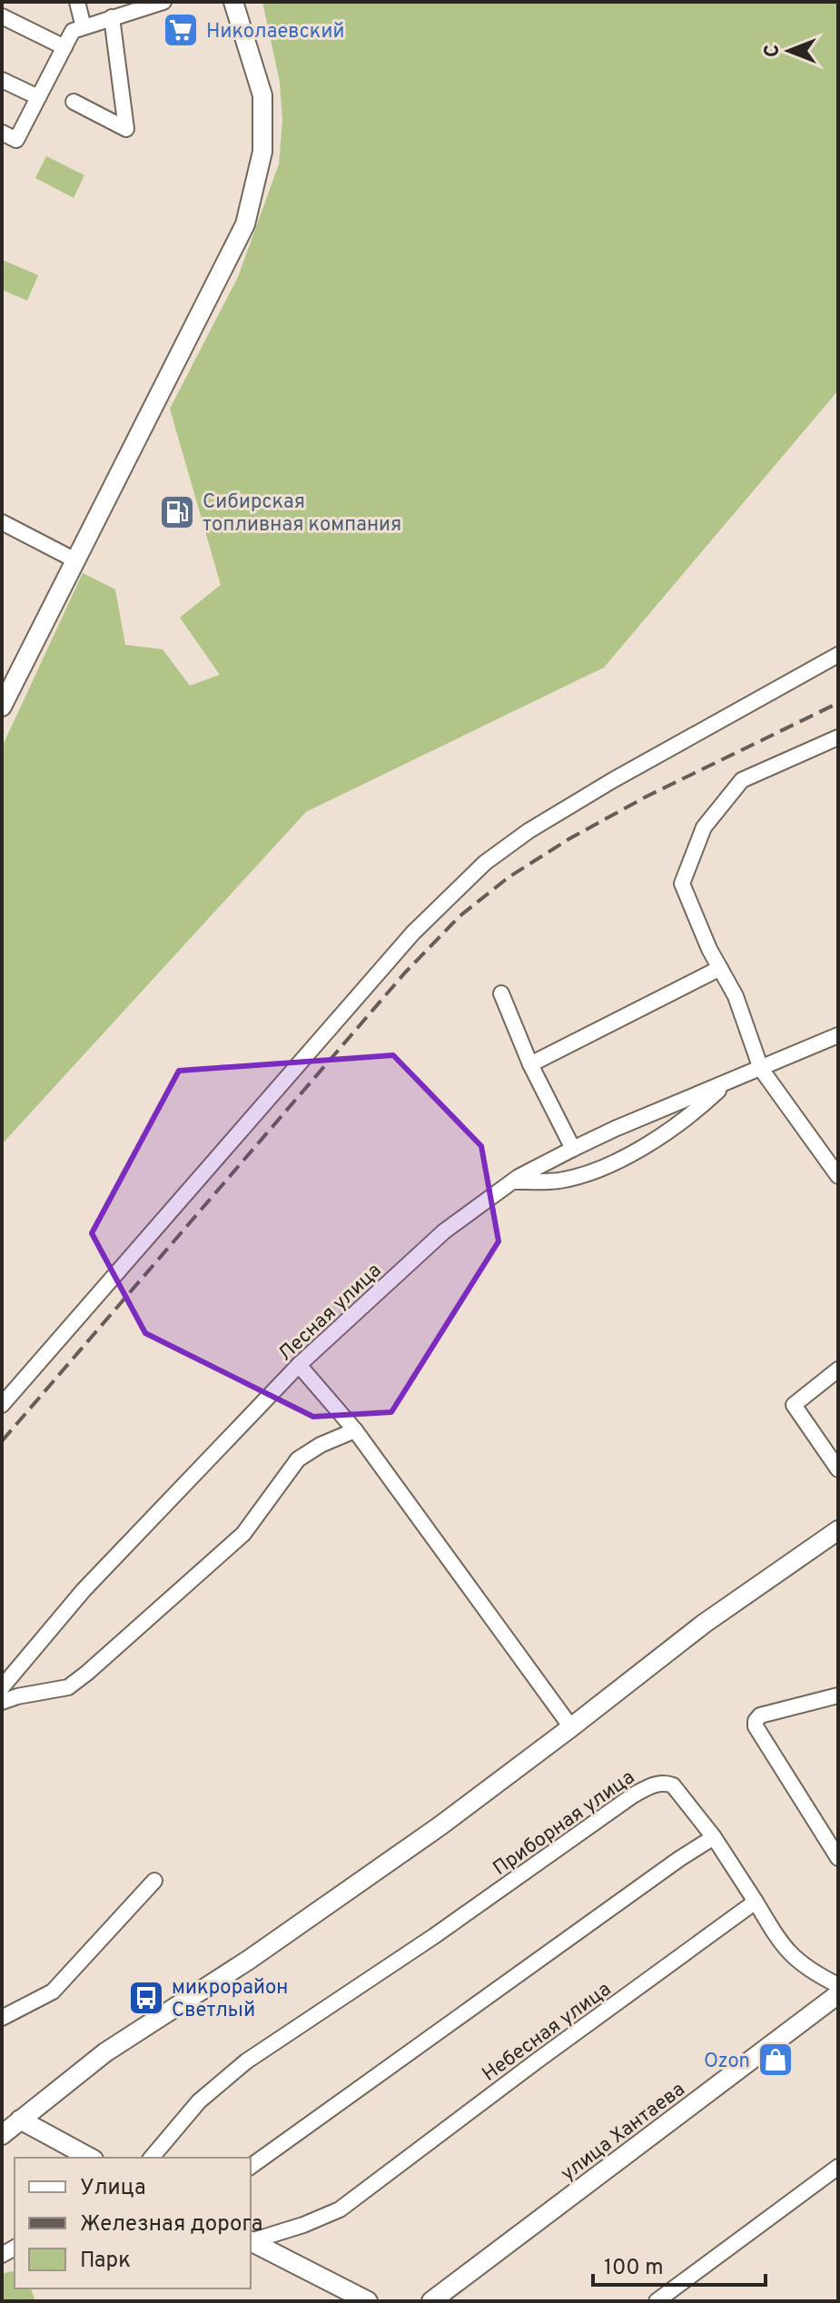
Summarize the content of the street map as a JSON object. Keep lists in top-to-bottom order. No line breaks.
{"streets":{"street":["Лесная улица","Приборная улица","Небесная улица","улица Хантаева"]},"crossings":[["Приборная улица","Небесная улица"]],"places":{"supermarket":["Николаевский"],"fuel station":["Сибирская топливная компания"],"bus stop":["микрорайон Светлый"],"shop":["Ozon"]},"legend":["Улица","Железная дорога","Парк"],"scale_bar":"100 m","north":"left"}
